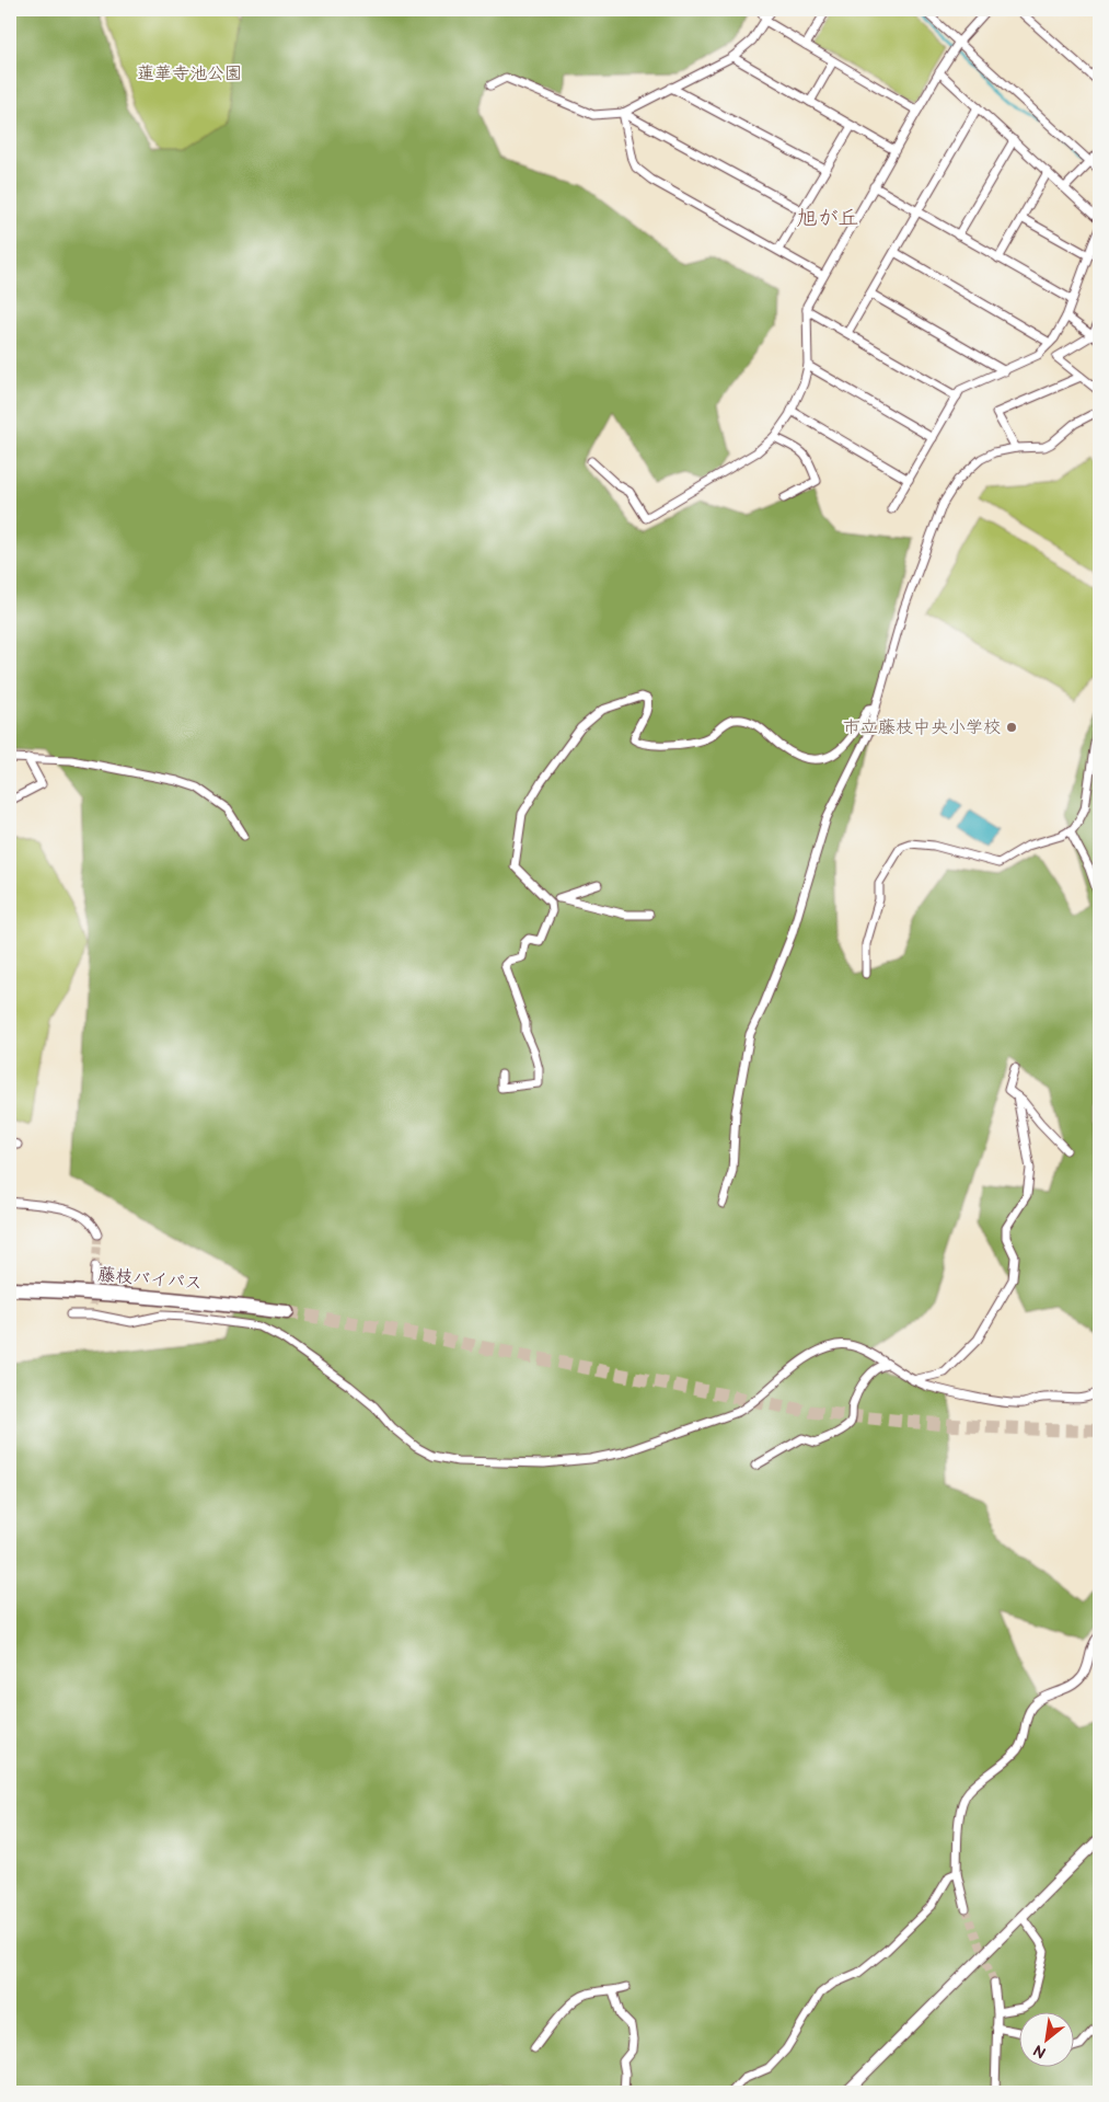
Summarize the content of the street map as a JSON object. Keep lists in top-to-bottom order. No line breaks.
{"streets":{"highway":["藤枝バイパス"]},"districts":["旭が丘"],"parks":["蓮華寺池公園"],"places":["市立藤枝中央小学校"],"north":"bottom left"}
